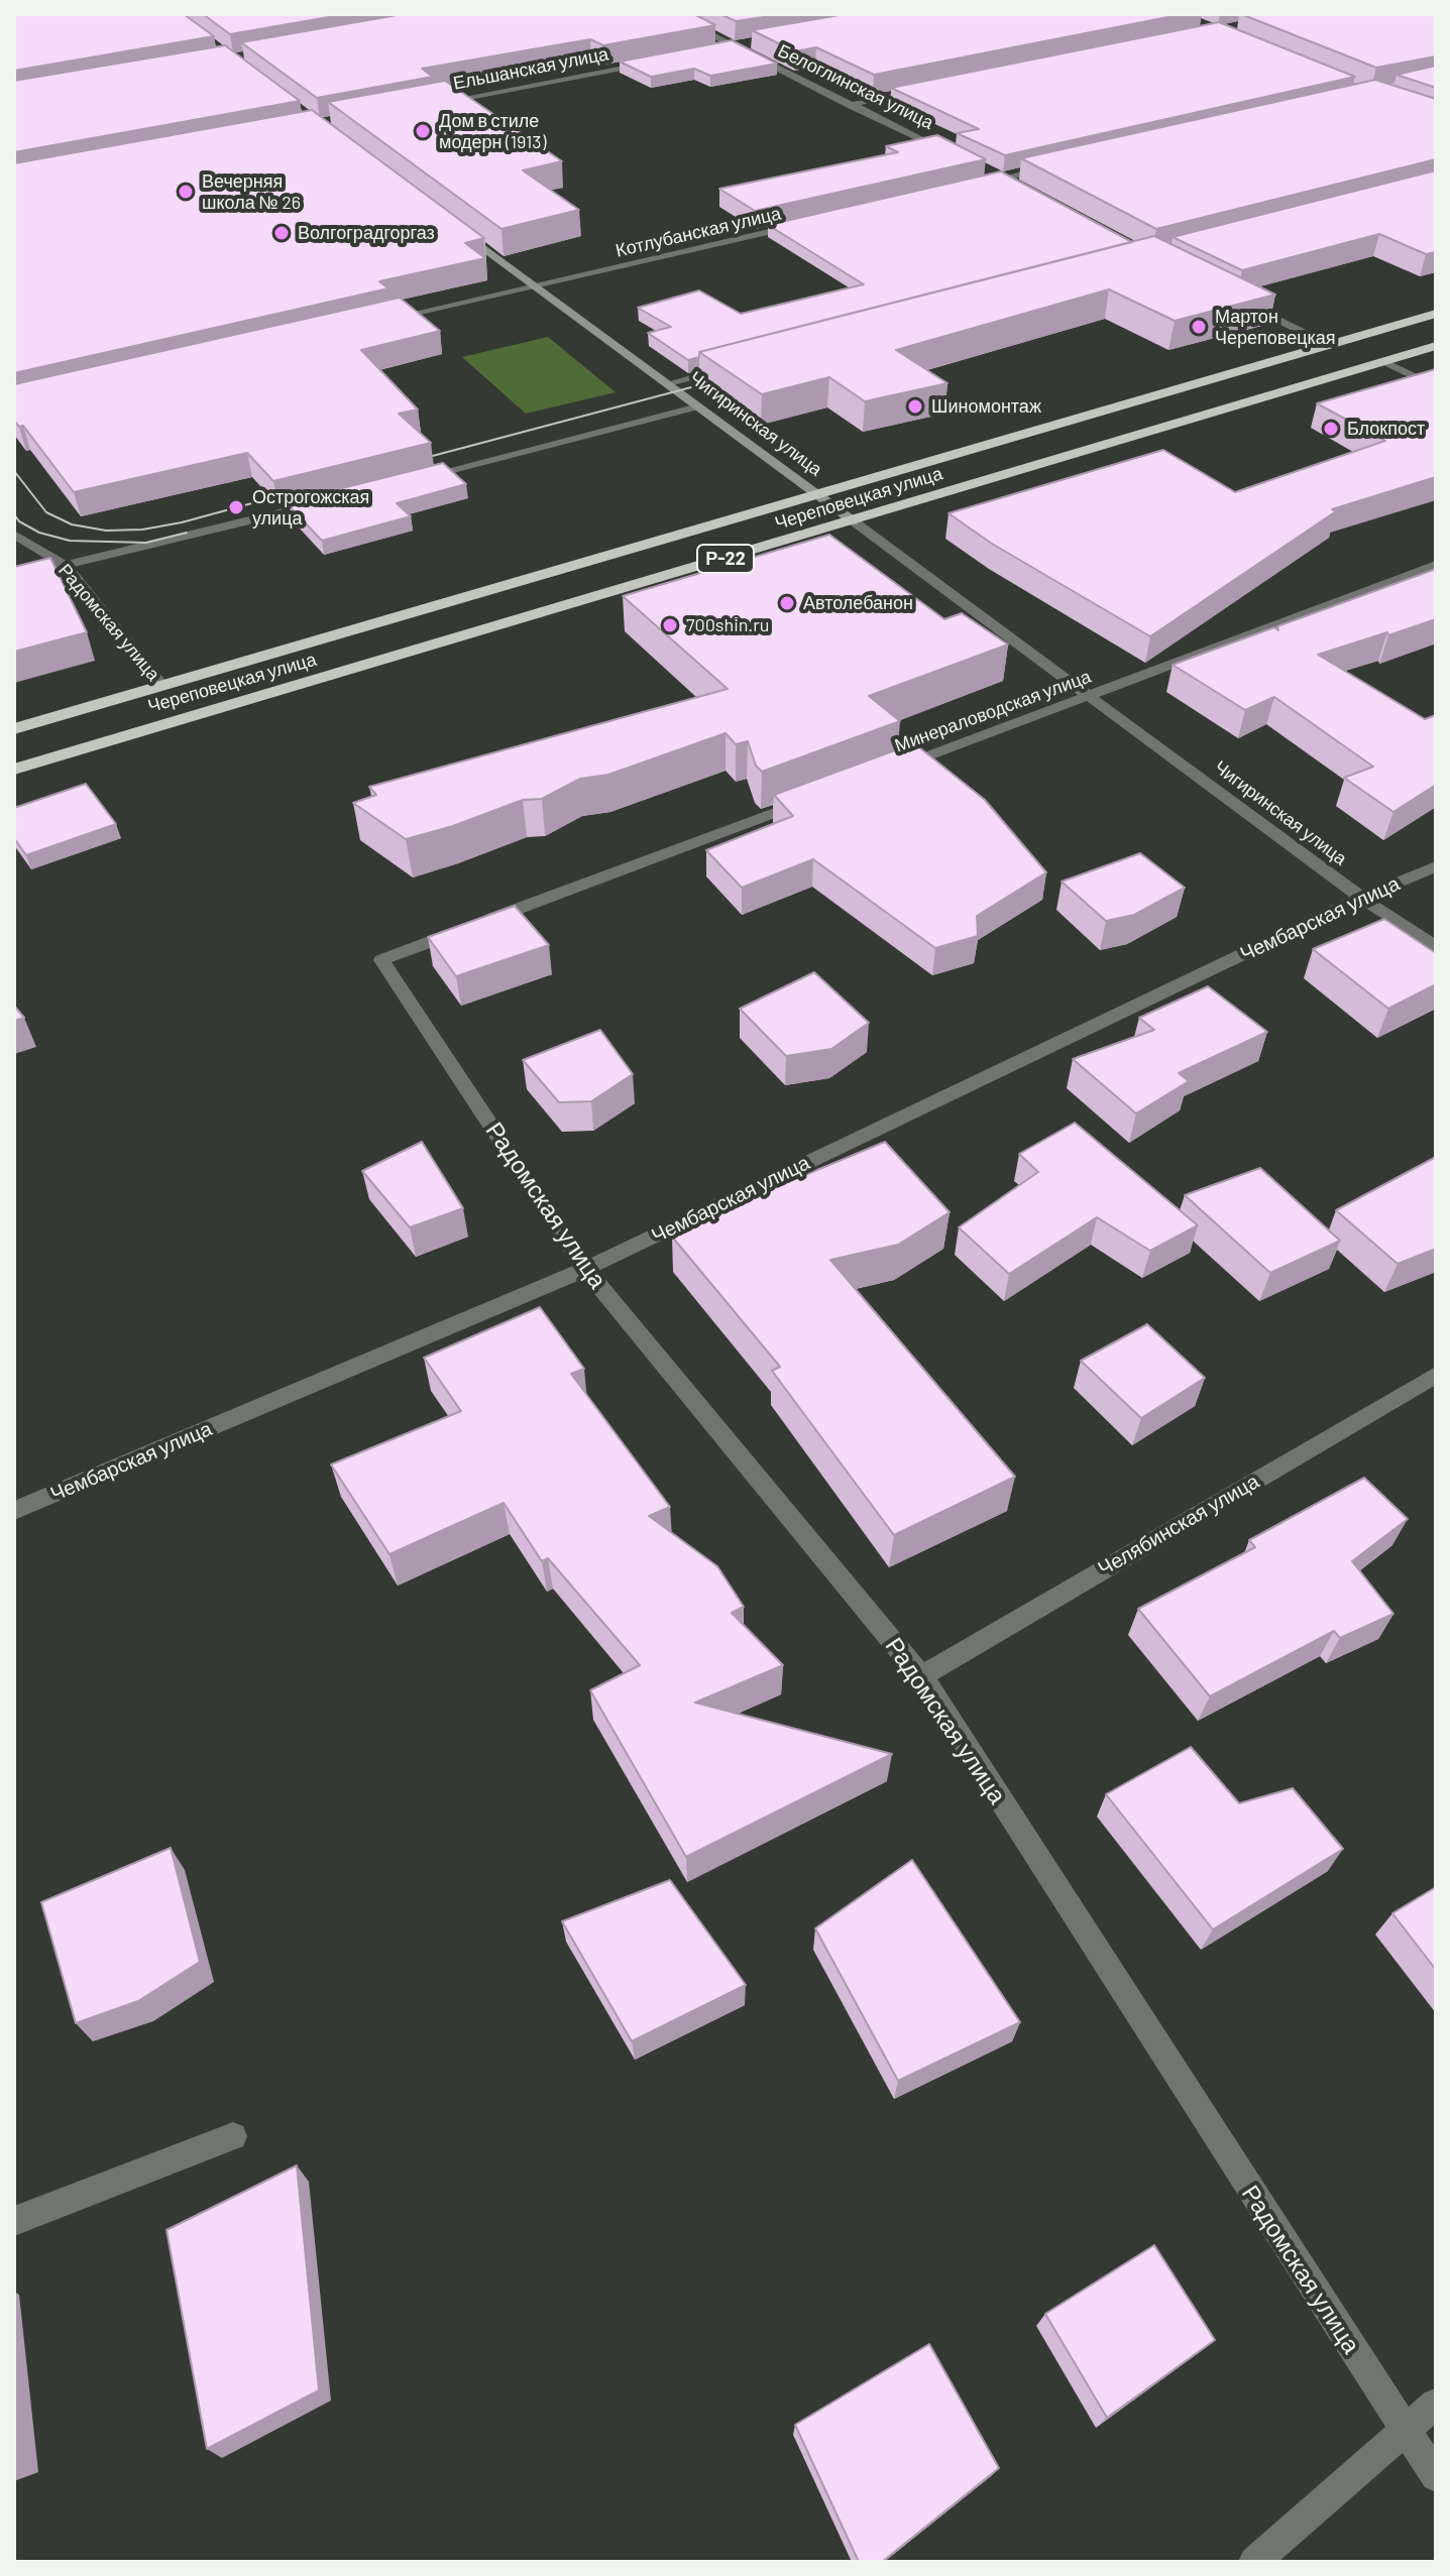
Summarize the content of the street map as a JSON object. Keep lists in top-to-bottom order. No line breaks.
{"streets":{"highway":["Череповецкая улица","Р-22"],"street":["Ельшанская улица","Белоглинская улица","Котлубанская улица","Чигиринская улица","Радомская улица","Минераловодская улица","Чембарская улица","Челябинская улица"]},"crossings":[["Котлубанская улица","Чигиринская улица"],["Чигиринская улица","Череповецкая улица"],["Чигиринская улица","Минераловодская улица"],["Чигиринская улица","Чембарская улица"],["Череповецкая улица","Радомская улица"],["Радомская улица","Чембарская улица"],["Радомская улица","Челябинская улица"]],"places":["Дом в стиле модерн (1913)","Вечерняя школа № 26","Волгоградгоргаз","Мартон Череповецкая","Шиномонтаж","Блокпост","Острогожская улица","Автолебанон","700shin.ru"]}
